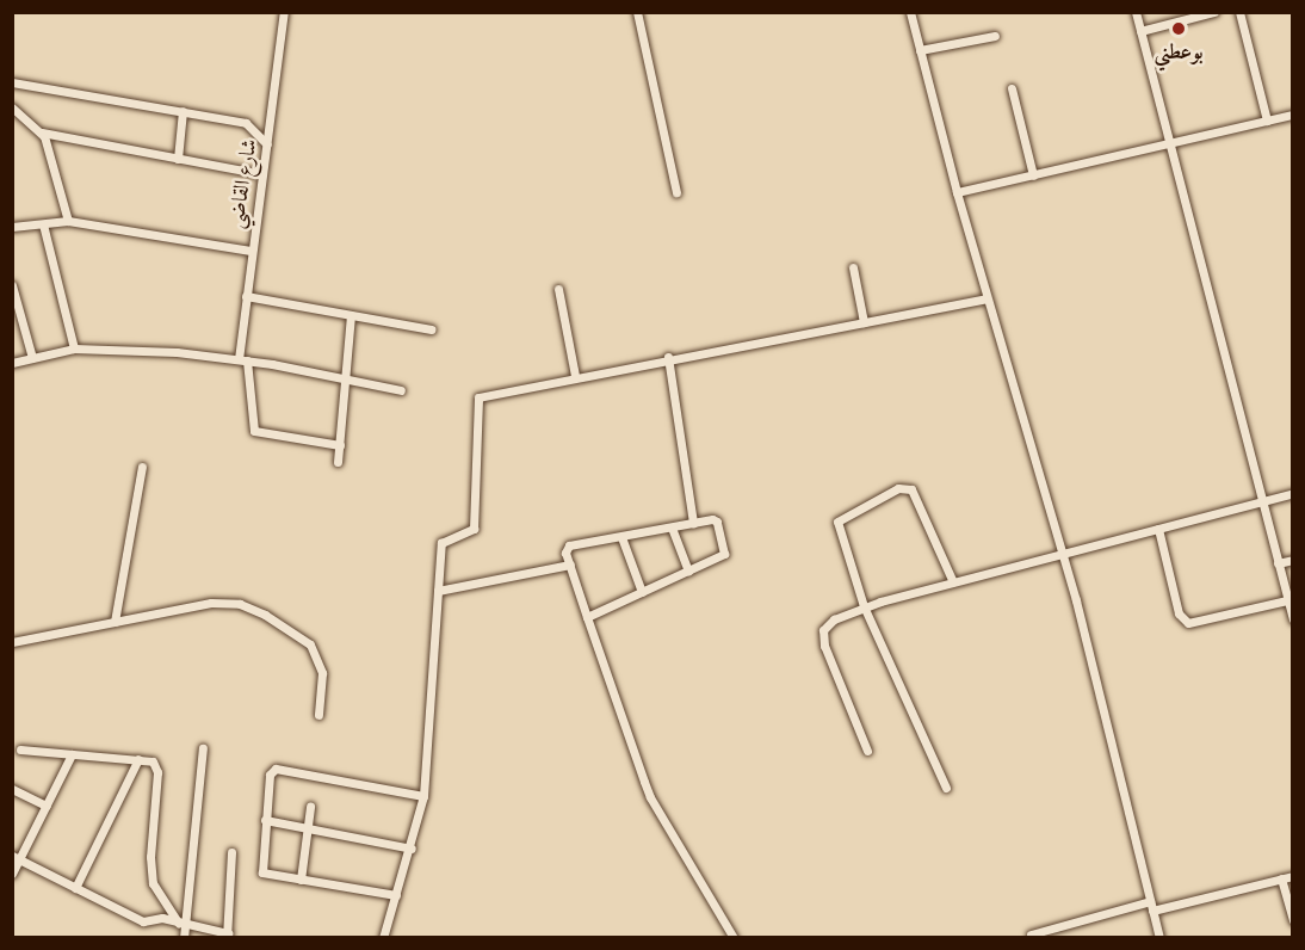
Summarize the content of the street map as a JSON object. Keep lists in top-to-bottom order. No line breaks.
{"streets":{"street":["شارع القاضي"]},"places":["بوعطني"]}
